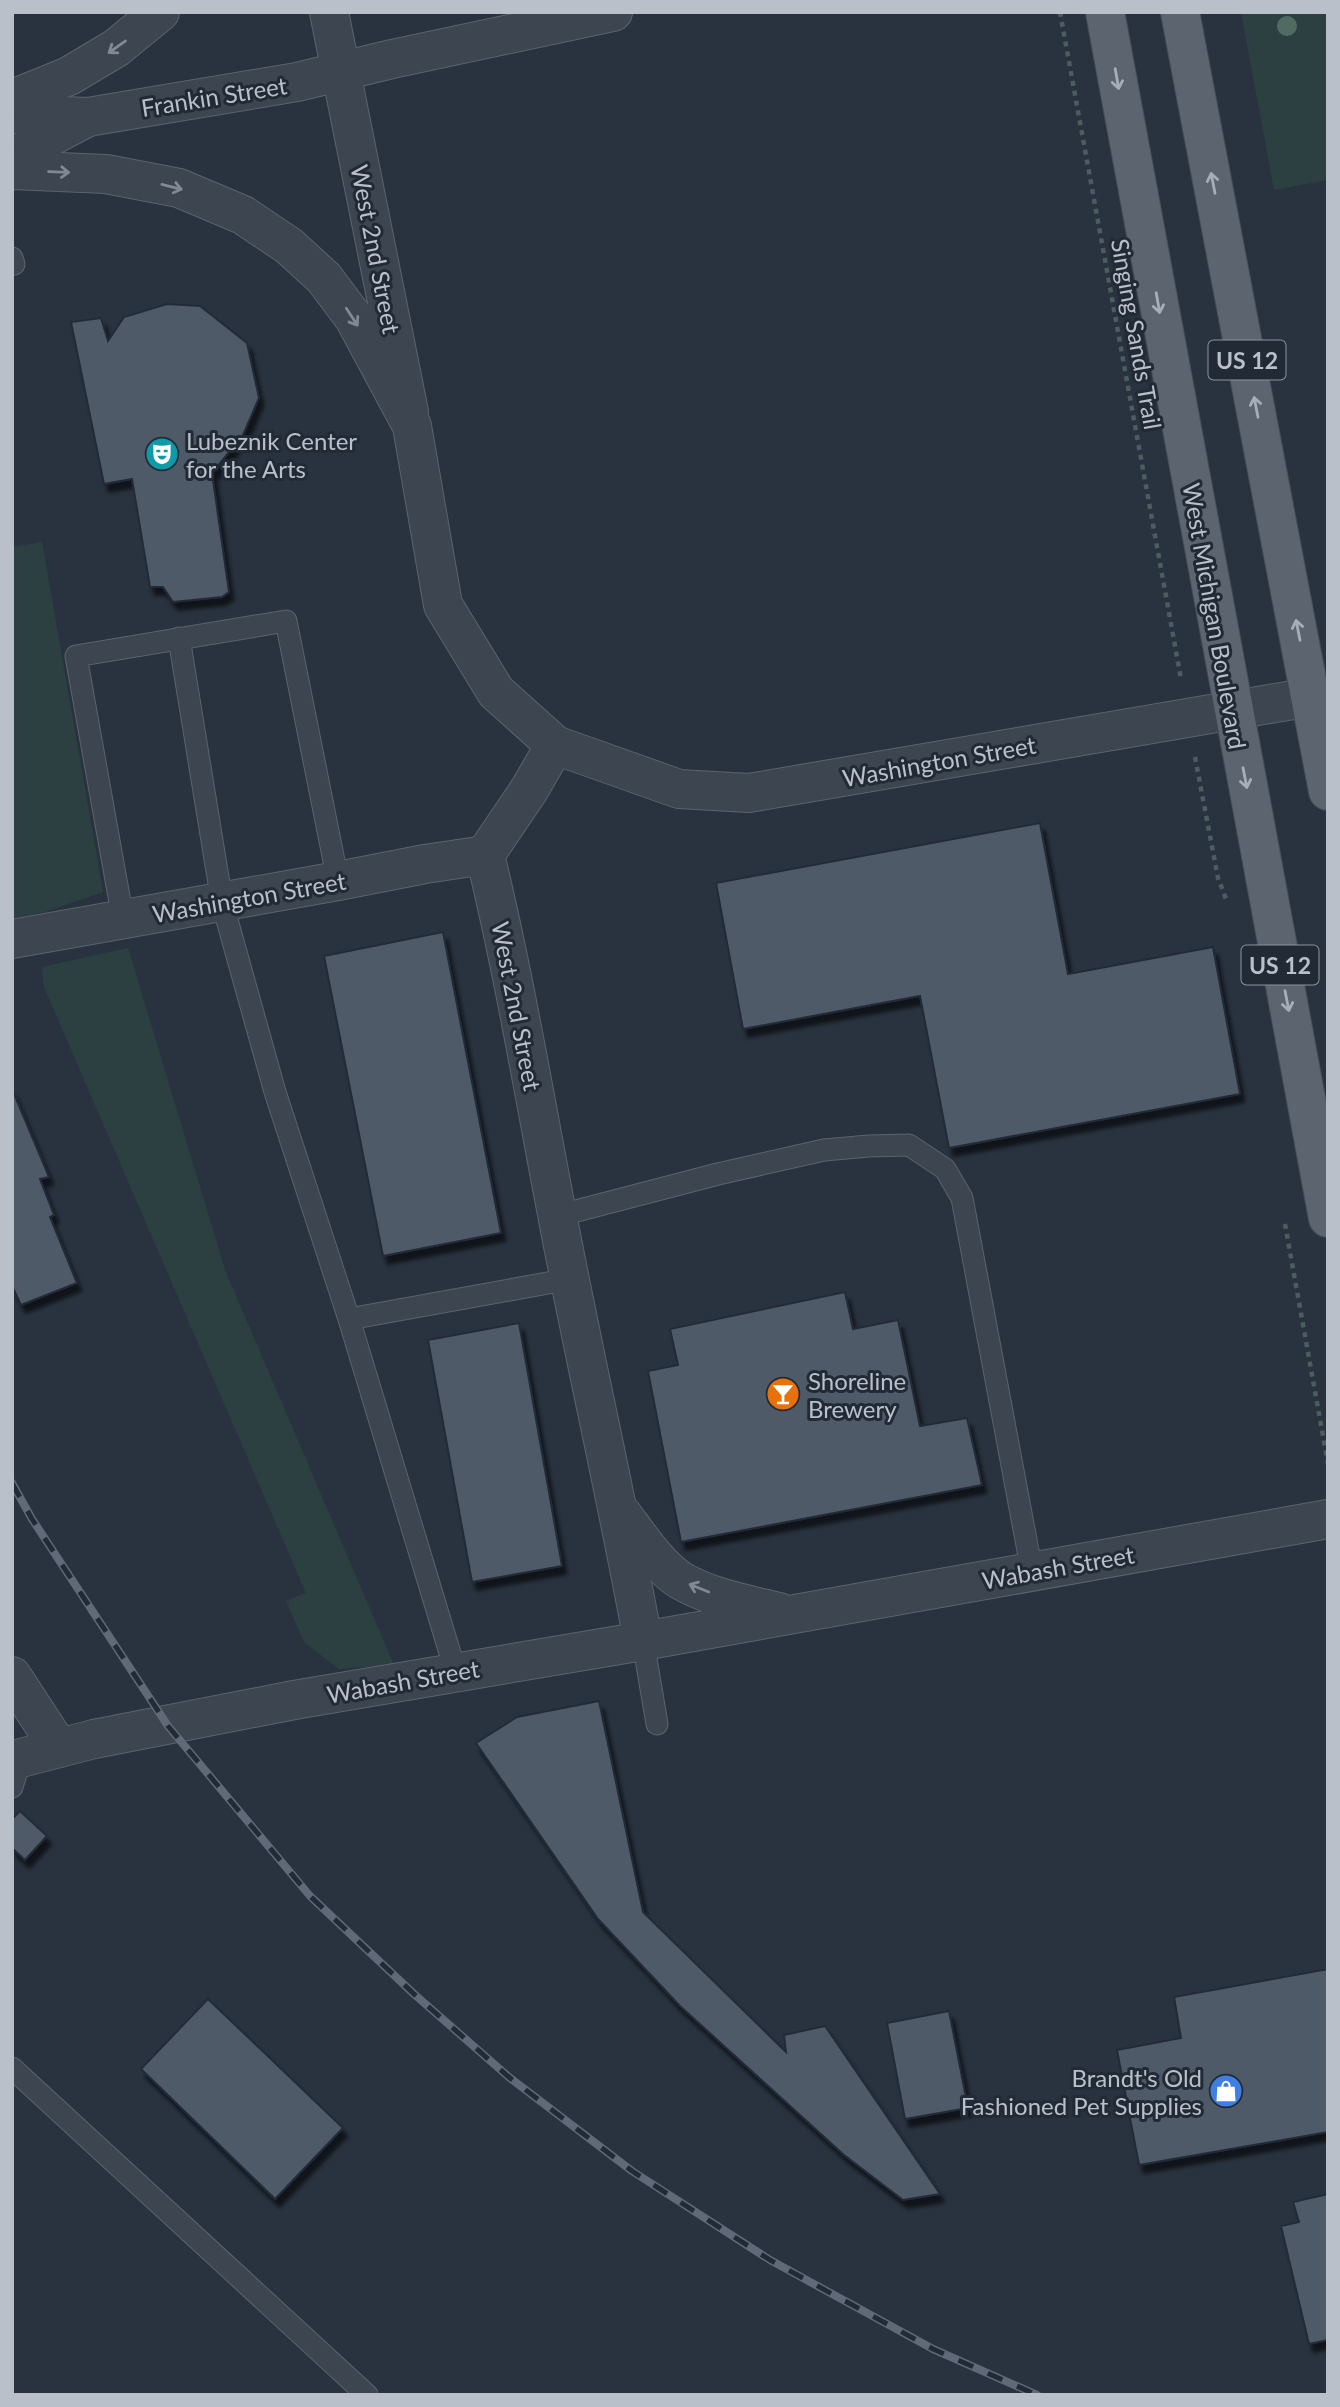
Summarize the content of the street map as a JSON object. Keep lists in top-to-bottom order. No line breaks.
{"streets":{"main road":["US 12","West Michigan Boulevard"],"street":["Frankin Street","West 2nd Street","Washington Street","Wabash Street"],"path":["Singing Sands Trail"]},"crossings":[["Frankin Street","West 2nd Street"],["West 2nd Street","Washington Street"],["West 2nd Street","Wabash Street"],["US 12","Washington Street"],["West Michigan Boulevard","Washington Street"]],"places":{"theatre":["Lubeznik Center for the Arts"],"bar":["Shoreline Brewery"],"shop":["Brandt's Old Fashioned Pet Supplies"]}}
